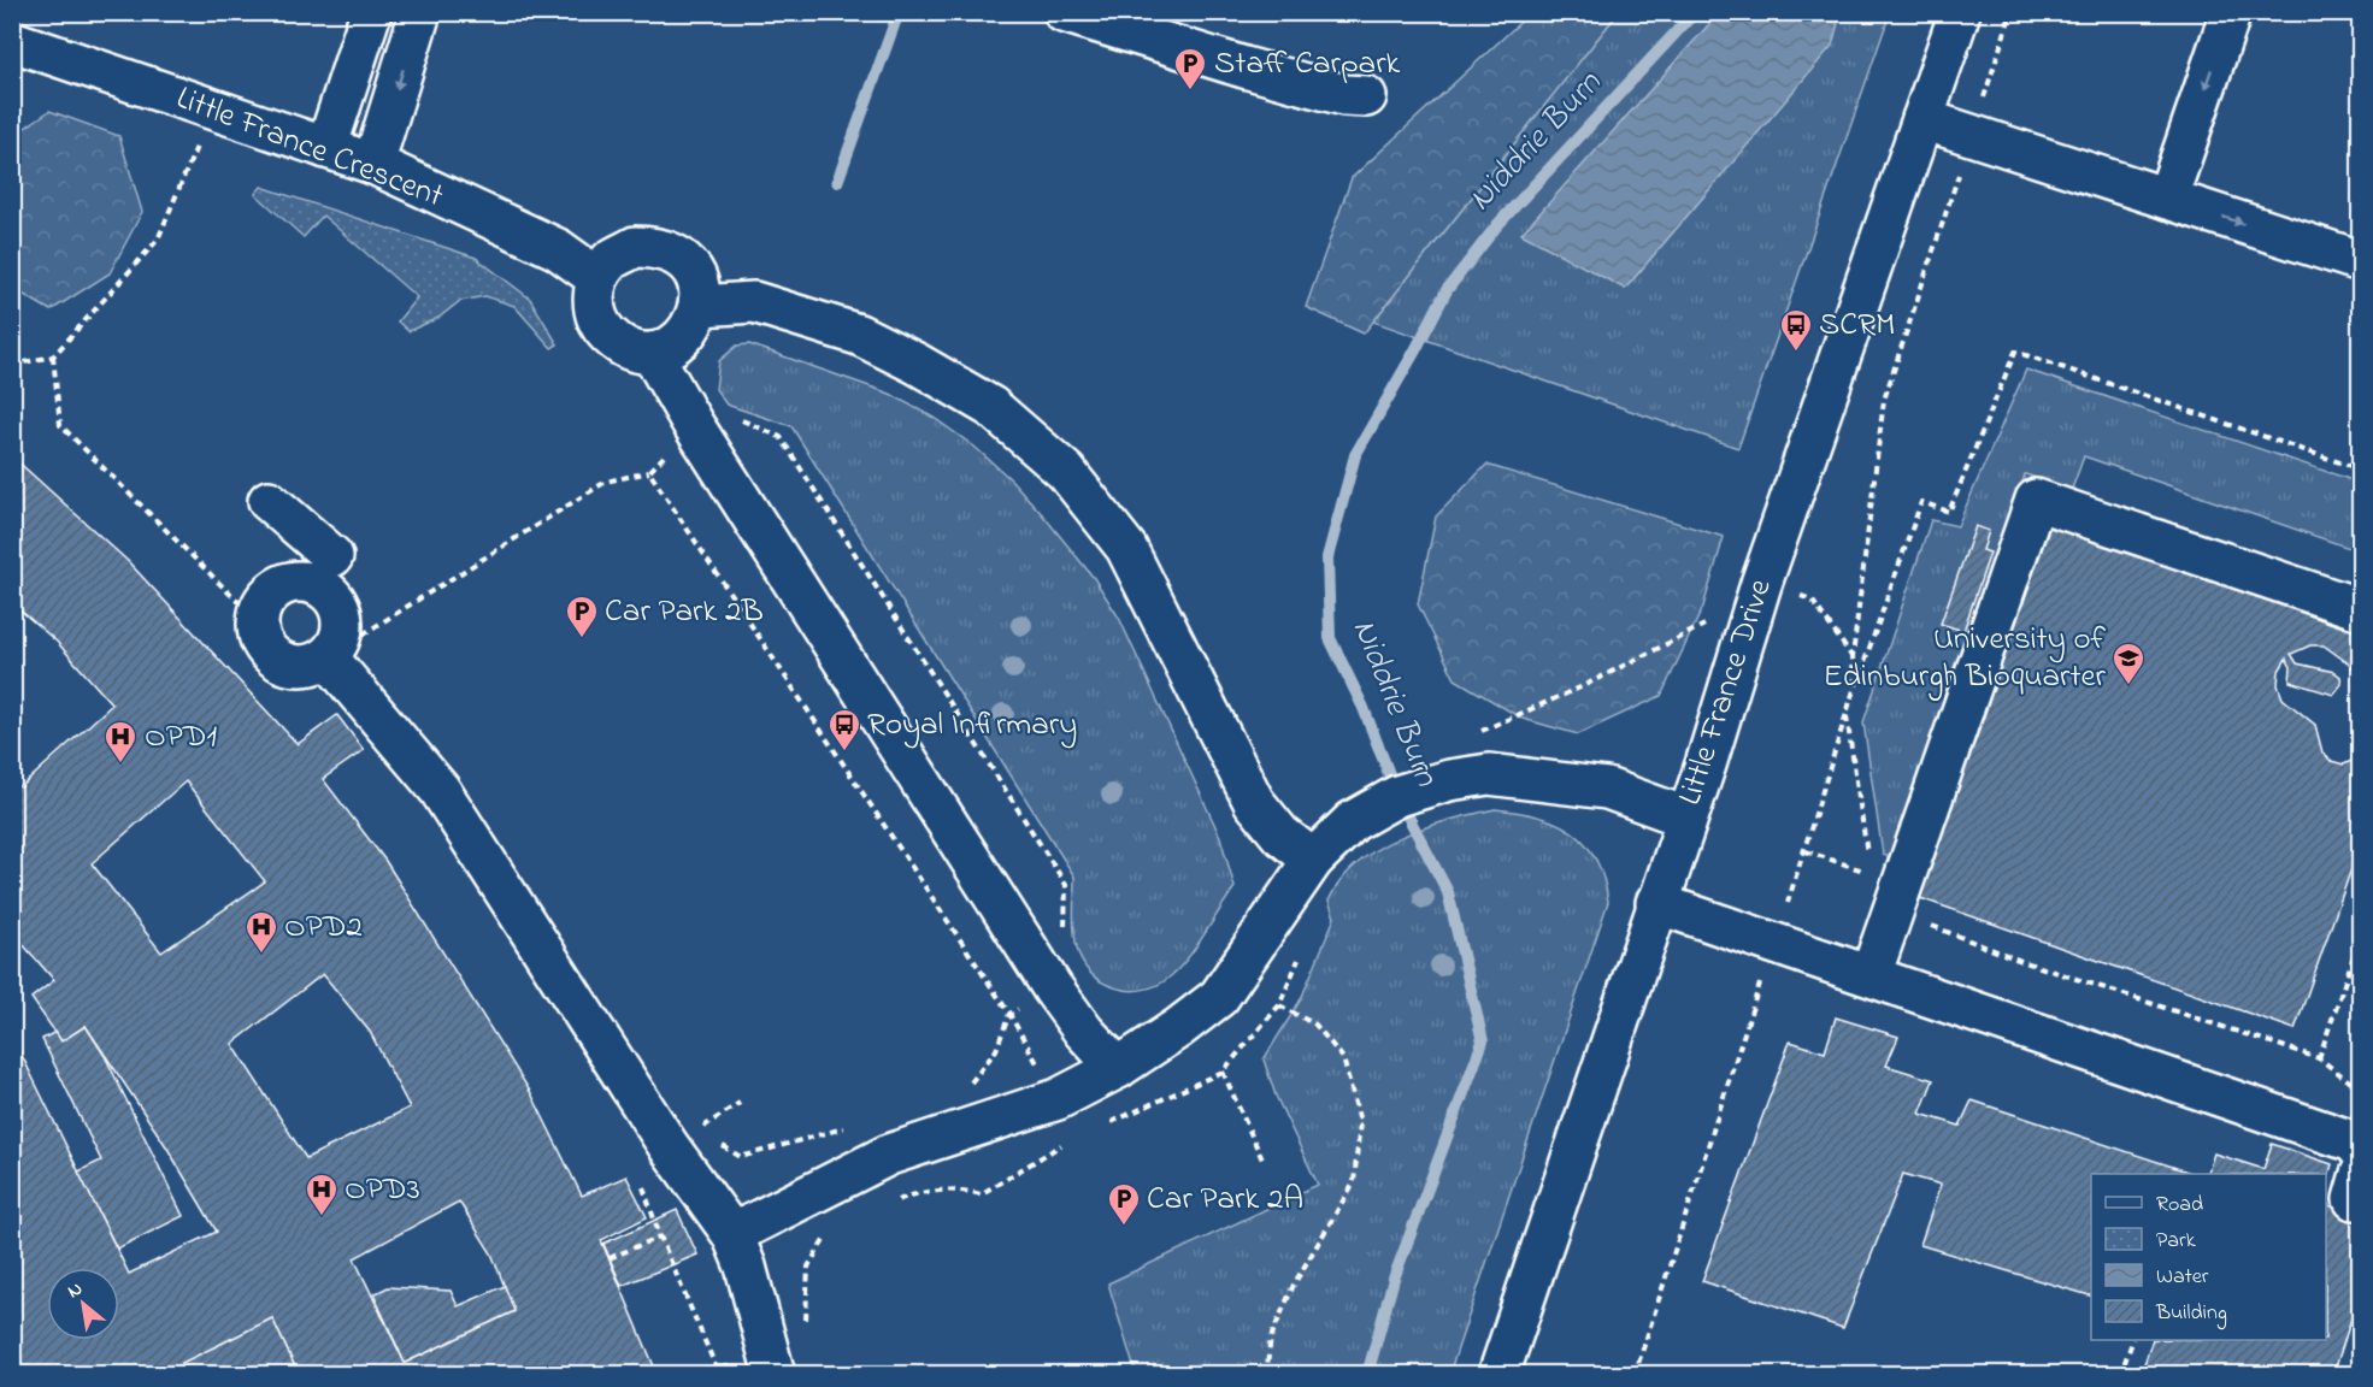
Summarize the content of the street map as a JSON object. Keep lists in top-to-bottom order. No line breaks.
{"streets":{"street":["Little France Crescent","Little France Drive"]},"water":["Niddrie Burn"],"places":{"parking":["Staff Carpark","Car Park 2B","Car Park 2A"],"bus stop":["SCRM","Royal Infirmary"],"school or university":["University of Edinburgh Bioquarter"],"hospital":["OPD1","OPD2","OPD3"]},"legend":["Road","Park","Water","Building"],"north":"top left"}
